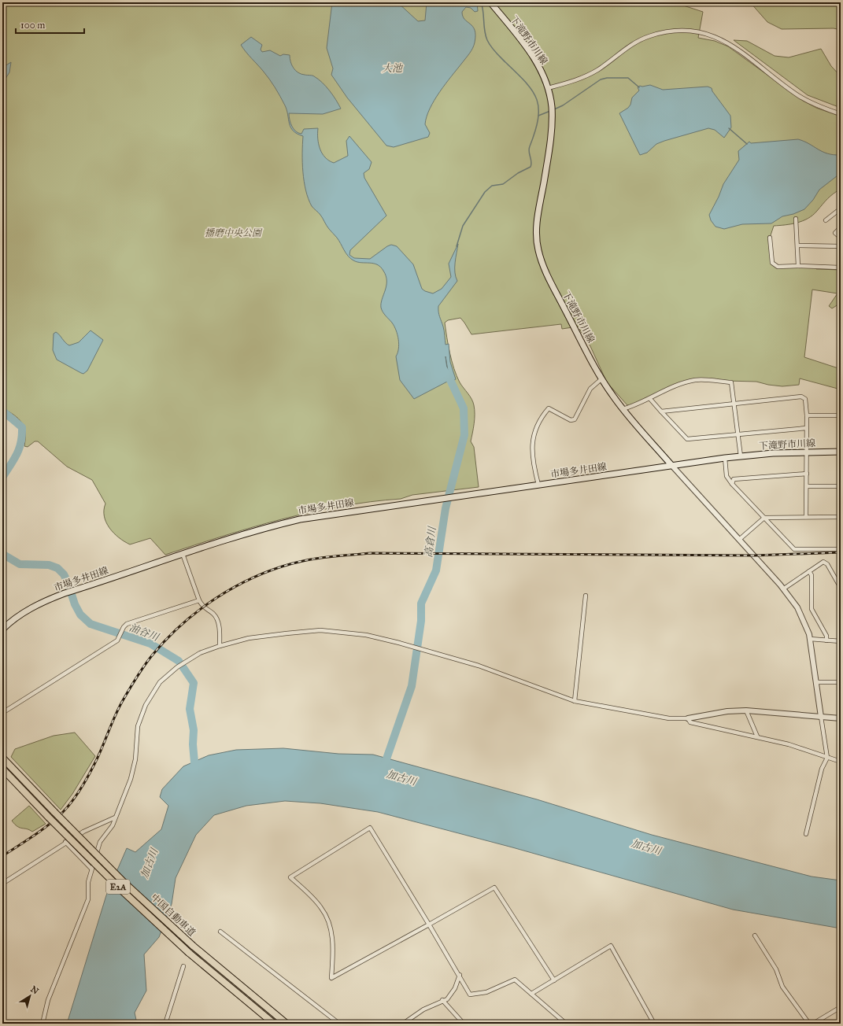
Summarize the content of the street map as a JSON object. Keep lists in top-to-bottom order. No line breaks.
{"streets":{"highway":["E2A","中国自動車道"],"main road":["下滝野市川線","市場多井田線"]},"crossings":[["下滝野市川線","市場多井田線"]],"water":["大池","高倉川","油谷川","加古川"],"parks":["播磨中央公園"],"scale_bar":"100 m","north":"top right"}
